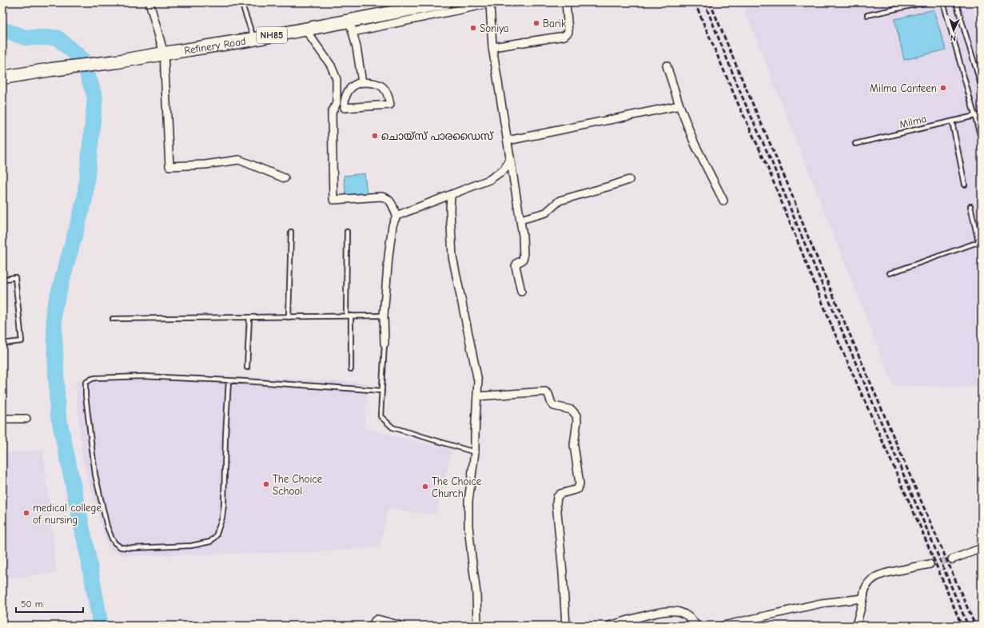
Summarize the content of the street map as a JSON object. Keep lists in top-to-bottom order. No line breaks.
{"streets":{"highway":["NH85","Refinery Road"],"lane":["Milma"]},"places":["Barik","Soniya","Milma Canteen","ചൊയ്സ് പാരഡൈസ്","The Choice School","The Choice Church","medical college of nursing"],"scale_bar":"50 m","north":"bottom"}
